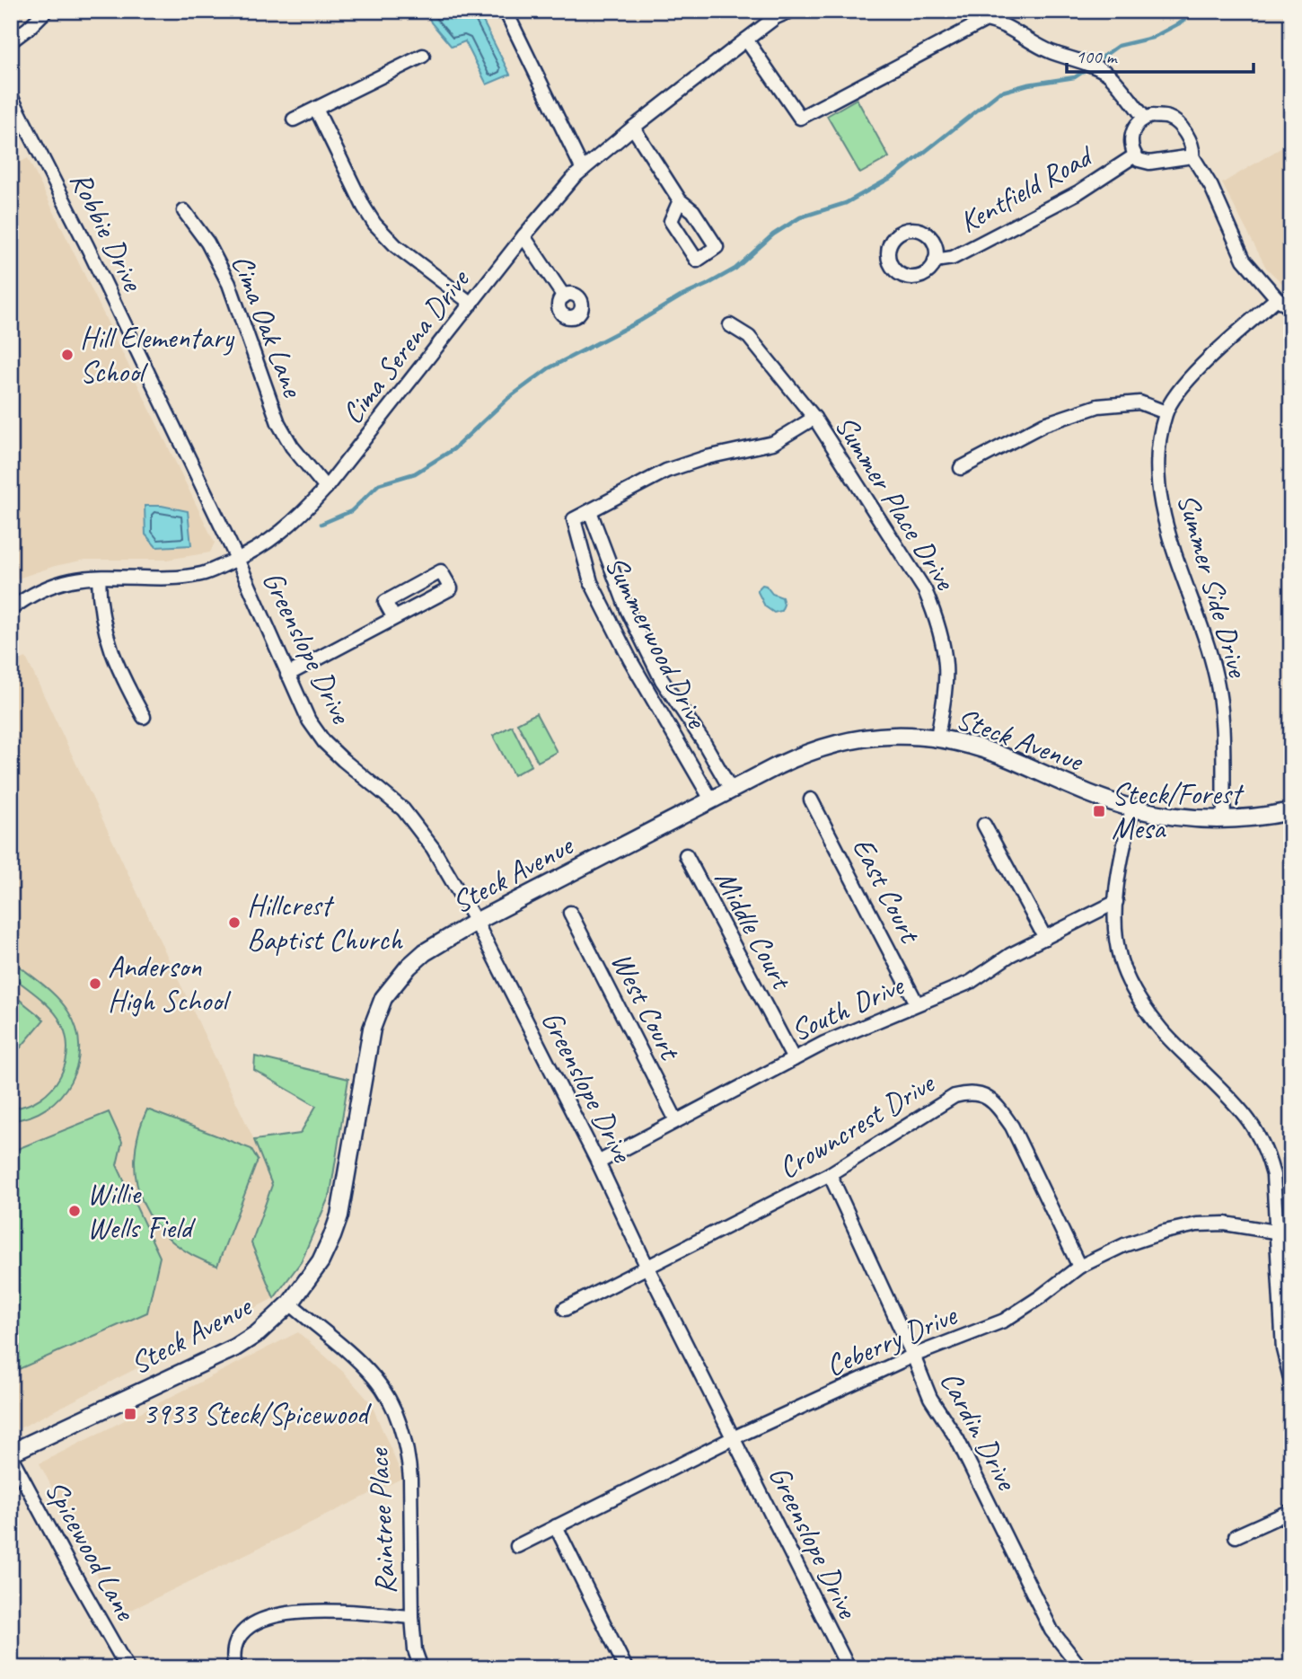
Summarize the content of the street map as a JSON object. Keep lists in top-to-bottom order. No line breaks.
{"streets":{"street":["Kentfield Road","Robbie Drive","Cima Oak Lane","Cima Serena Drive","Summer Place Drive","Summer Side Drive","Summerwood Drive","Greenslope Drive","Steck Avenue","East Court","Middle Court","West Court","South Drive","Crowncrest Drive","Ceberry Drive","Cardin Drive","Raintree Place","Spicewood Lane"]},"crossings":[["Robbie Drive","Cima Serena Drive"],["Robbie Drive","Greenslope Drive"],["Cima Oak Lane","Cima Serena Drive"],["Cima Serena Drive","Greenslope Drive"],["Summer Place Drive","Steck Avenue"],["Summer Side Drive","Steck Avenue"],["Summerwood Drive","Steck Avenue"],["Greenslope Drive","Steck Avenue"],["Greenslope Drive","South Drive"],["Greenslope Drive","Crowncrest Drive"],["Greenslope Drive","Ceberry Drive"],["Steck Avenue","Raintree Place"],["Steck Avenue","Spicewood Lane"],["East Court","South Drive"],["Middle Court","South Drive"],["West Court","South Drive"],["Crowncrest Drive","Ceberry Drive"],["Crowncrest Drive","Cardin Drive"],["Ceberry Drive","Cardin Drive"]],"places":{"other":["Hill Elementary School","Hillcrest Baptist Church","Anderson High School","Willie Wells Field"],"transit":["Steck/Forest Mesa","3933 Steck/Spicewood"]},"scale_bar":"100 m"}
